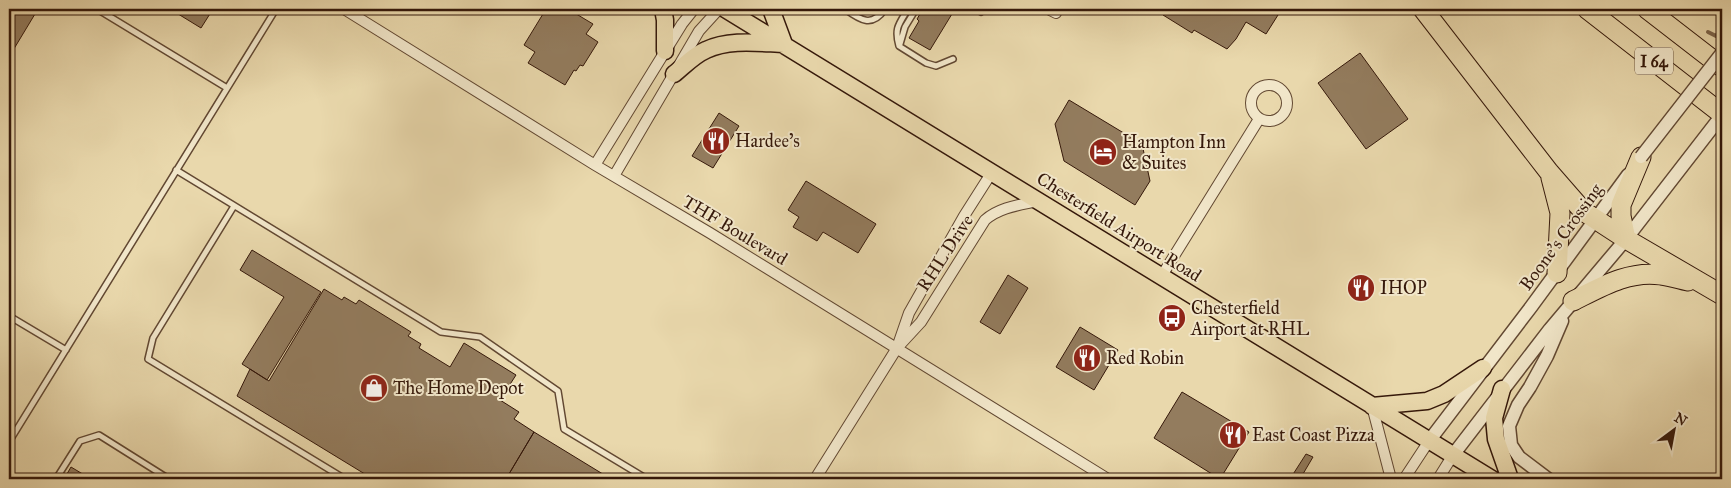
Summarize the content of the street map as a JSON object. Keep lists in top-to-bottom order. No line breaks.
{"streets":{"highway":["I 64"],"main road":["Chesterfield Airport Road"],"street":["THF Boulevard","Boone's Crossing","RHL Drive"]},"crossings":[["Chesterfield Airport Road","Boone's Crossing"],["Chesterfield Airport Road","RHL Drive"],["THF Boulevard","RHL Drive"]],"places":{"restaurant":["Hardee's","IHOP","Red Robin","East Coast Pizza"],"hotel":["Hampton Inn & Suites"],"bus stop":["Chesterfield Airport at RHL"],"shop":["The Home Depot"]},"north":"top right"}
